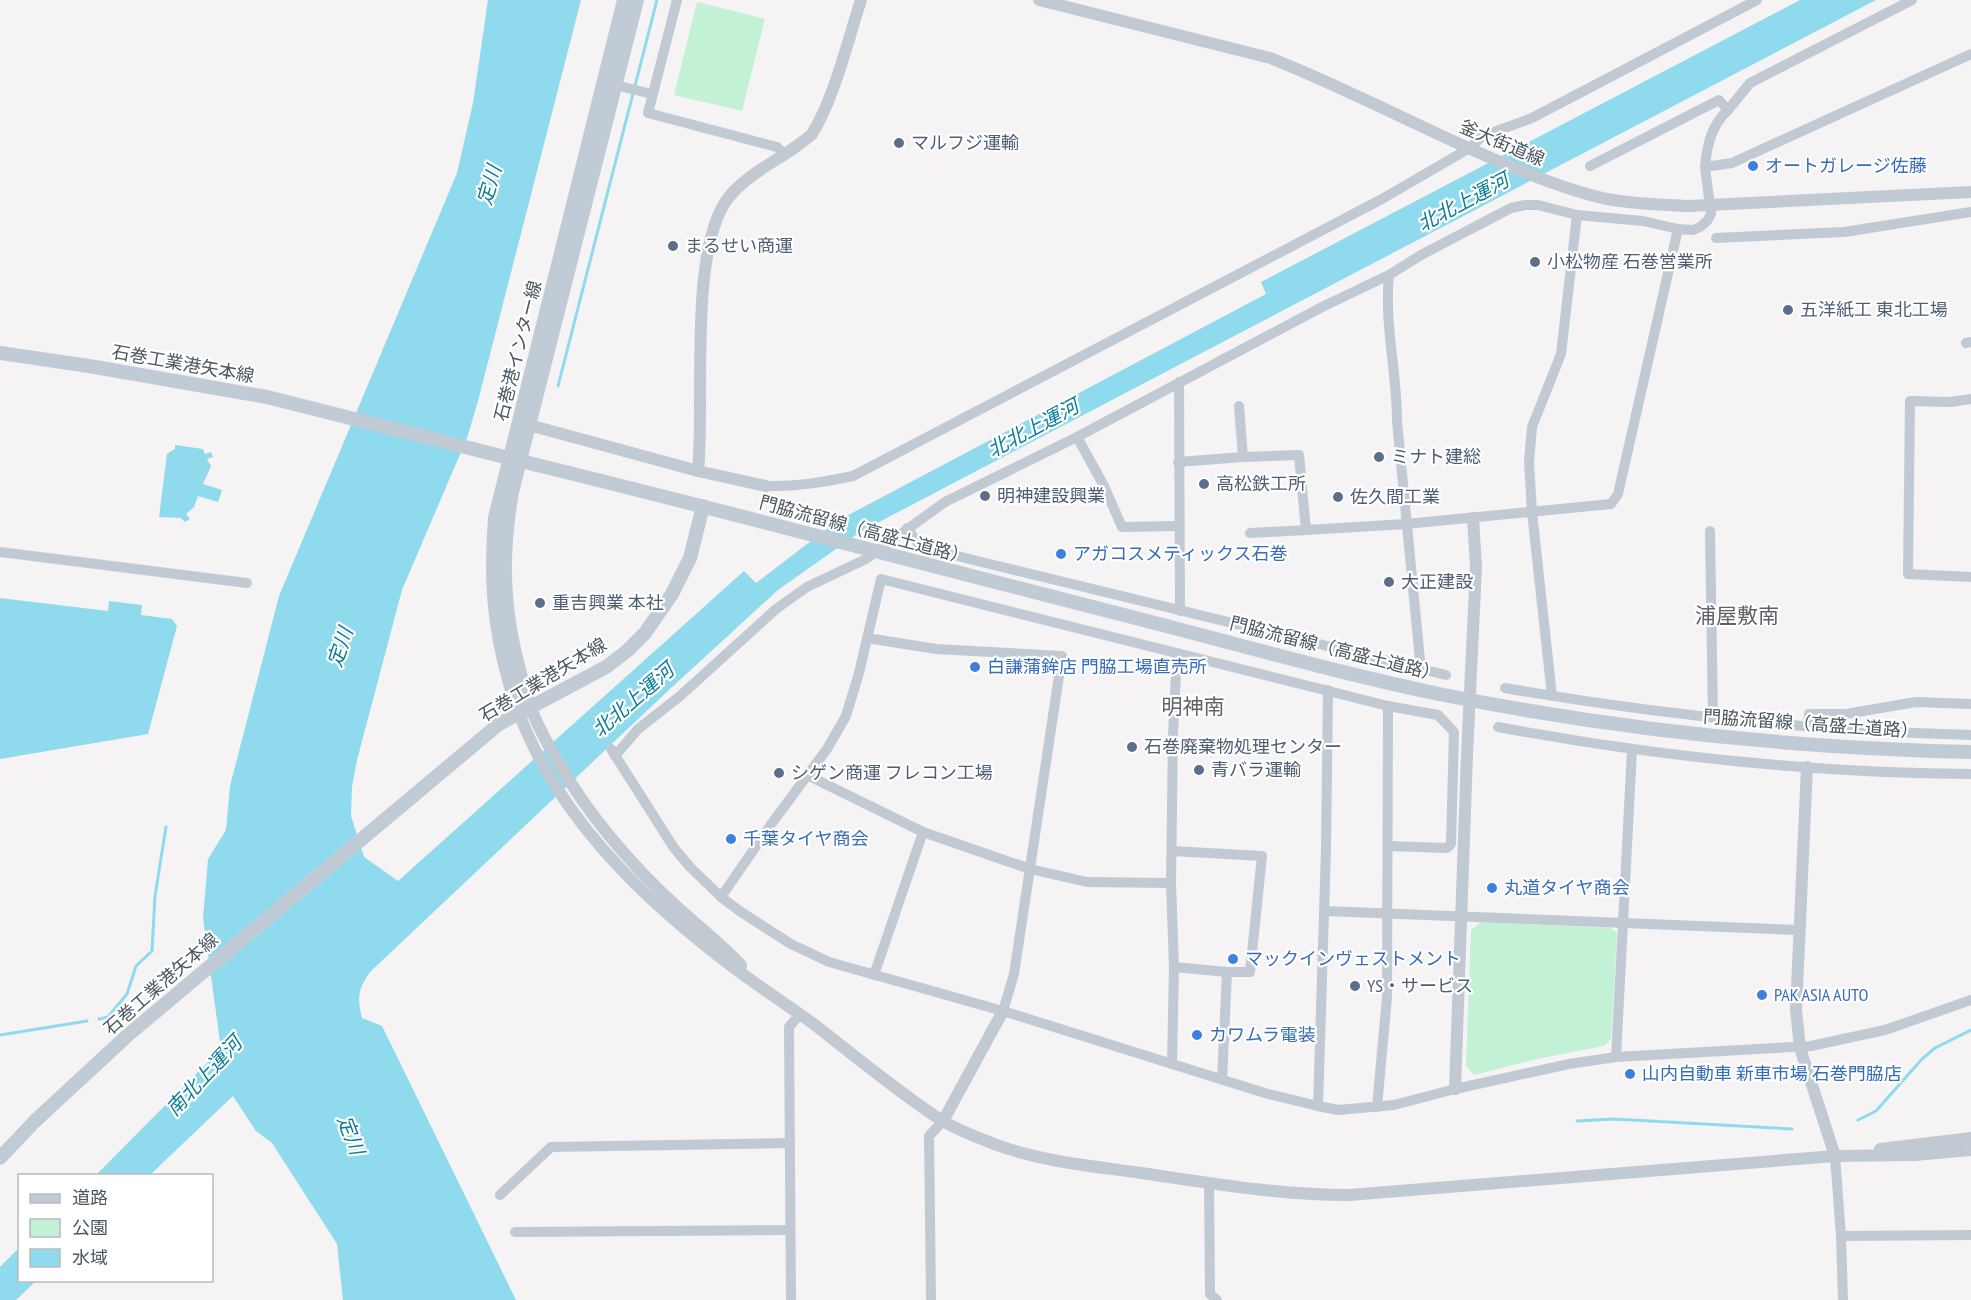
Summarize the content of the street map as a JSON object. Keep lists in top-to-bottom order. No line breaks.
{"streets":{"main road":["石巻港インター線","石巻工業港矢本線","門脇流留線（高盛土道路）"],"street":["釜大街道線"]},"crossings":[["石巻港インター線","石巻工業港矢本線"],["石巻工業港矢本線","門脇流留線（高盛土道路）"]],"districts":["浦屋敷南","明神南"],"water":["定川","北北上運河","南北上運河"],"places":["マルフジ運輸","オートガレージ佐藤","まるせい商運","小松物産 石巻営業所","五洋紙工 東北工場","ミナト建総","高松鉄工所","明神建設興業","佐久間工業","アガコスメティックス石巻","大正建設","重吉興業 本社","白謙蒲鉾店 門脇工場直売所","石巻廃棄物処理センター","青バラ運輸","シゲン商運 フレコン工場","千葉タイヤ商会","丸道タイヤ商会","マックインヴェストメント","YS・サービス","PAK ASIA AUTO","カワムラ電装","山内自動車 新車市場 石巻門脇店"],"legend":["道路","公園","水域"]}
